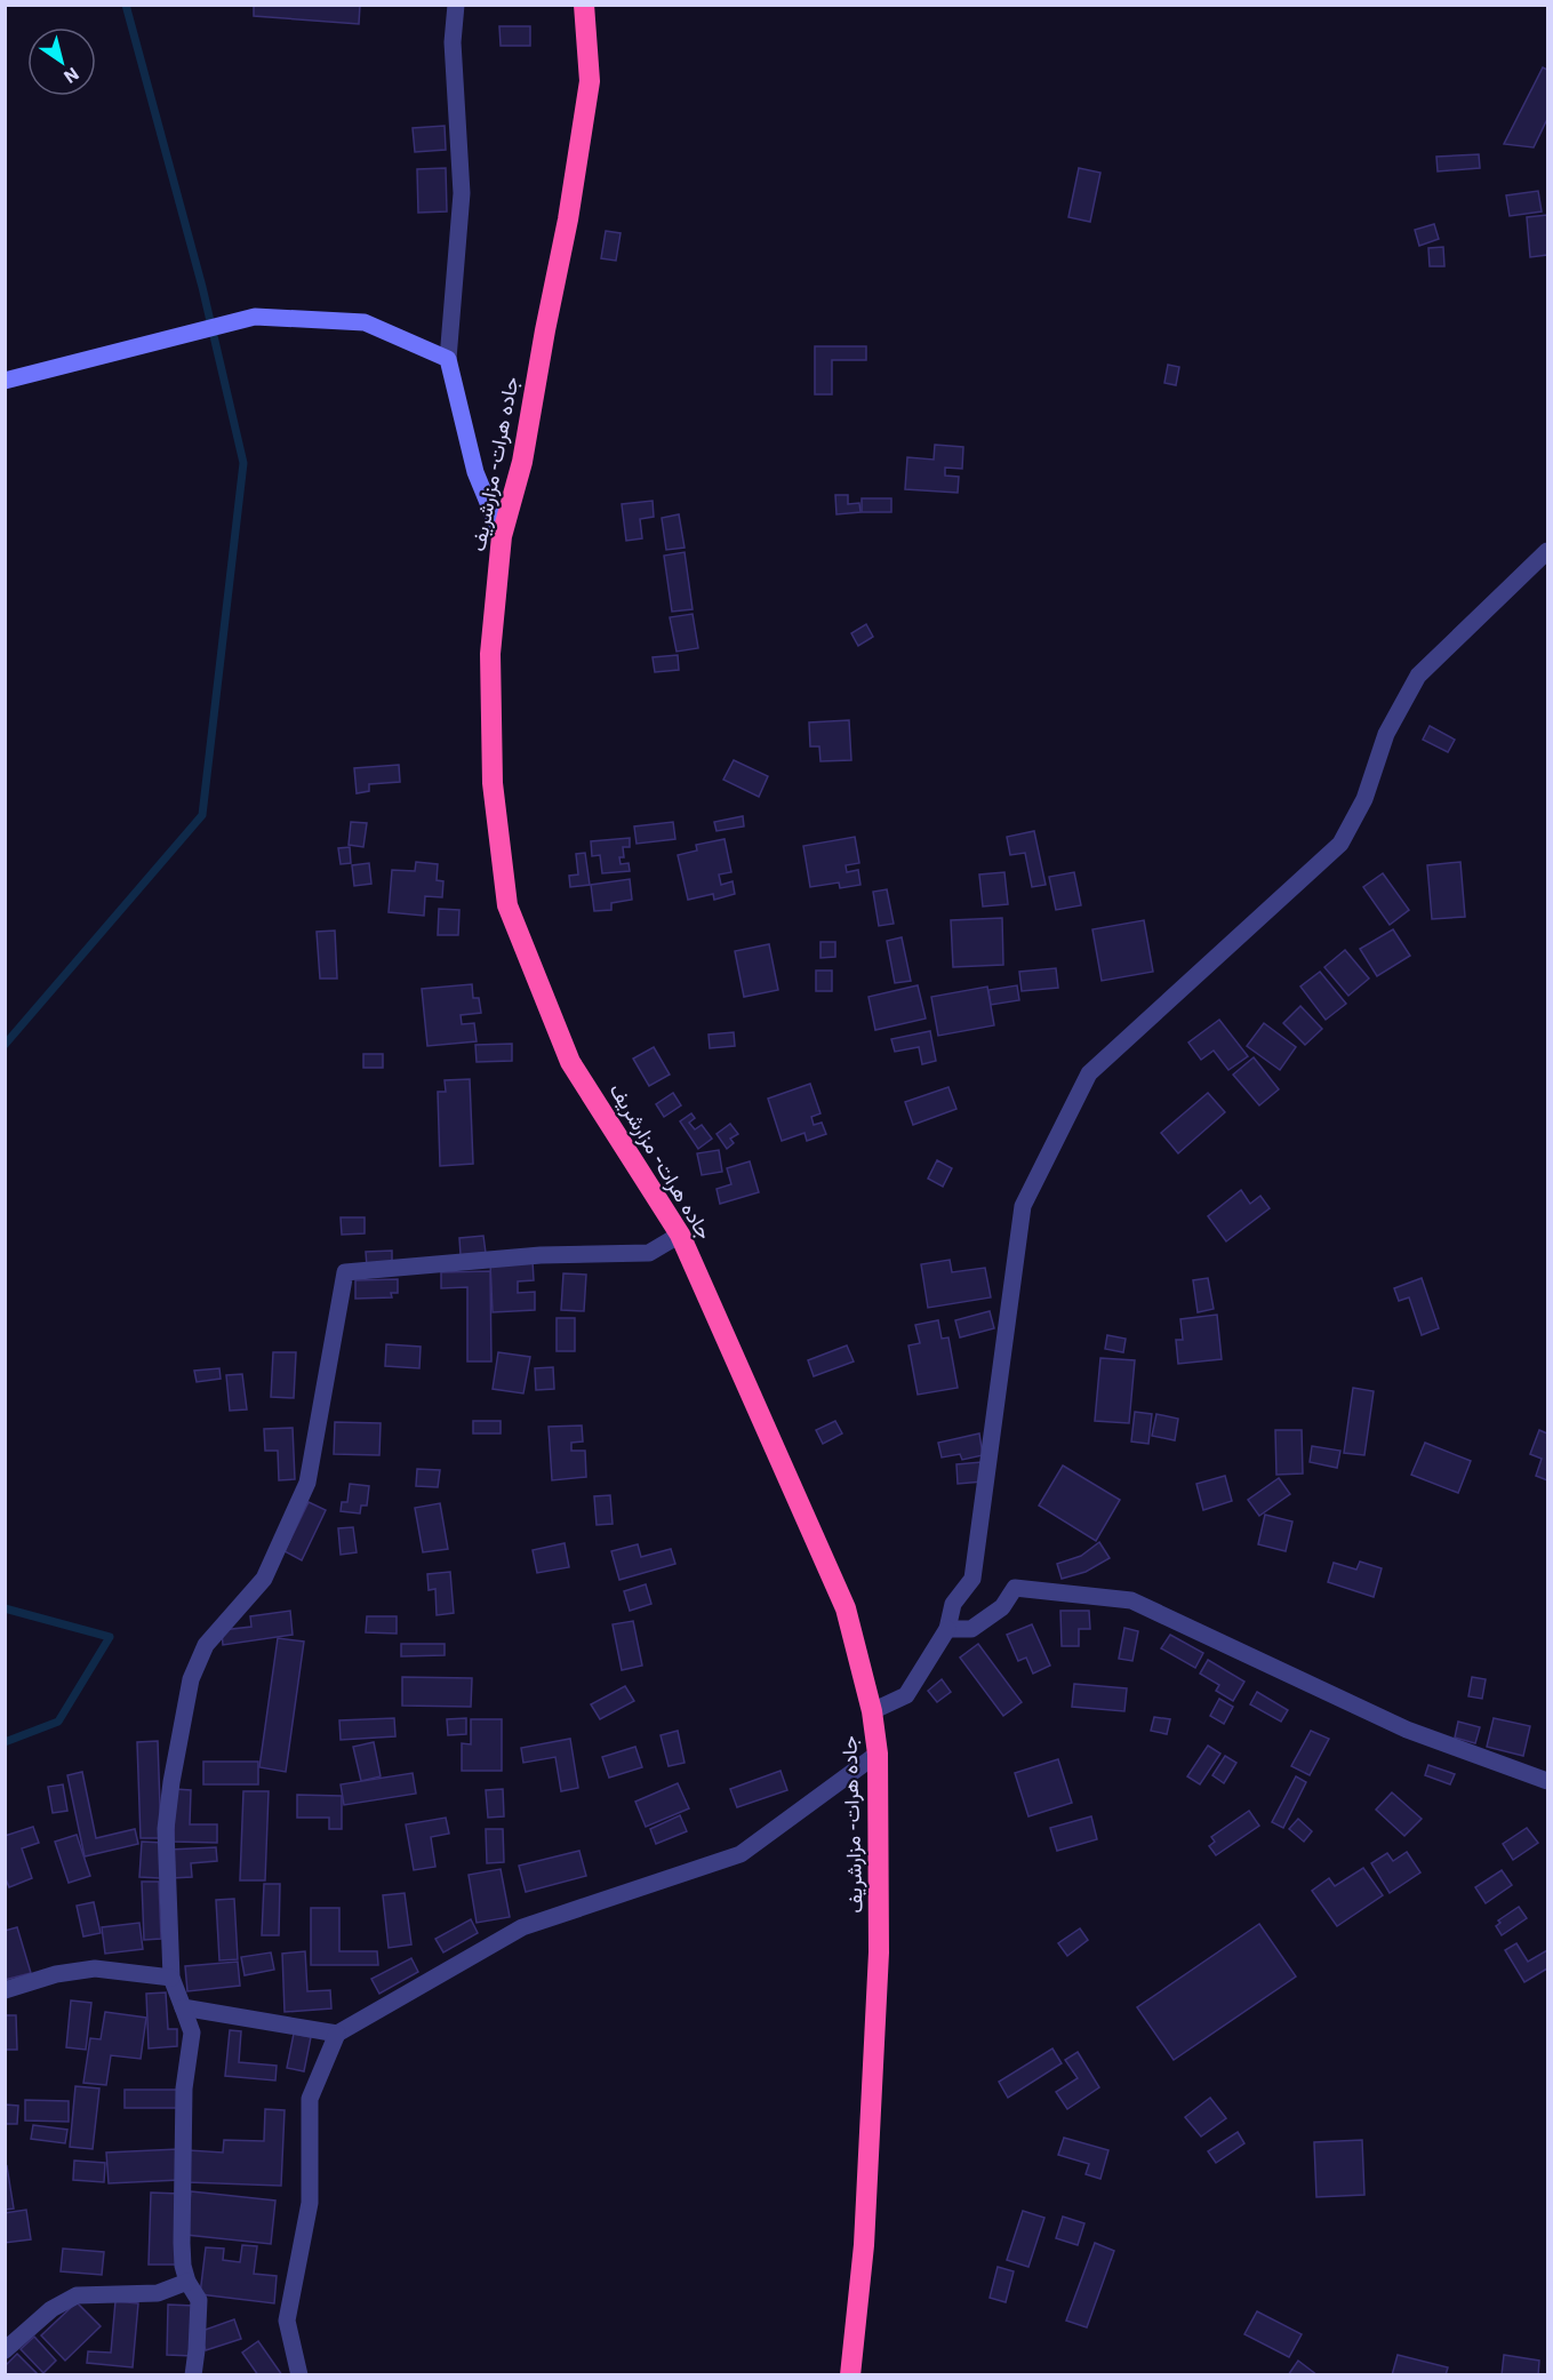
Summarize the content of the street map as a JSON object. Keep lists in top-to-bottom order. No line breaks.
{"streets":{"highway":["جاده هرات- مزارشریف"]},"north":"bottom right"}
